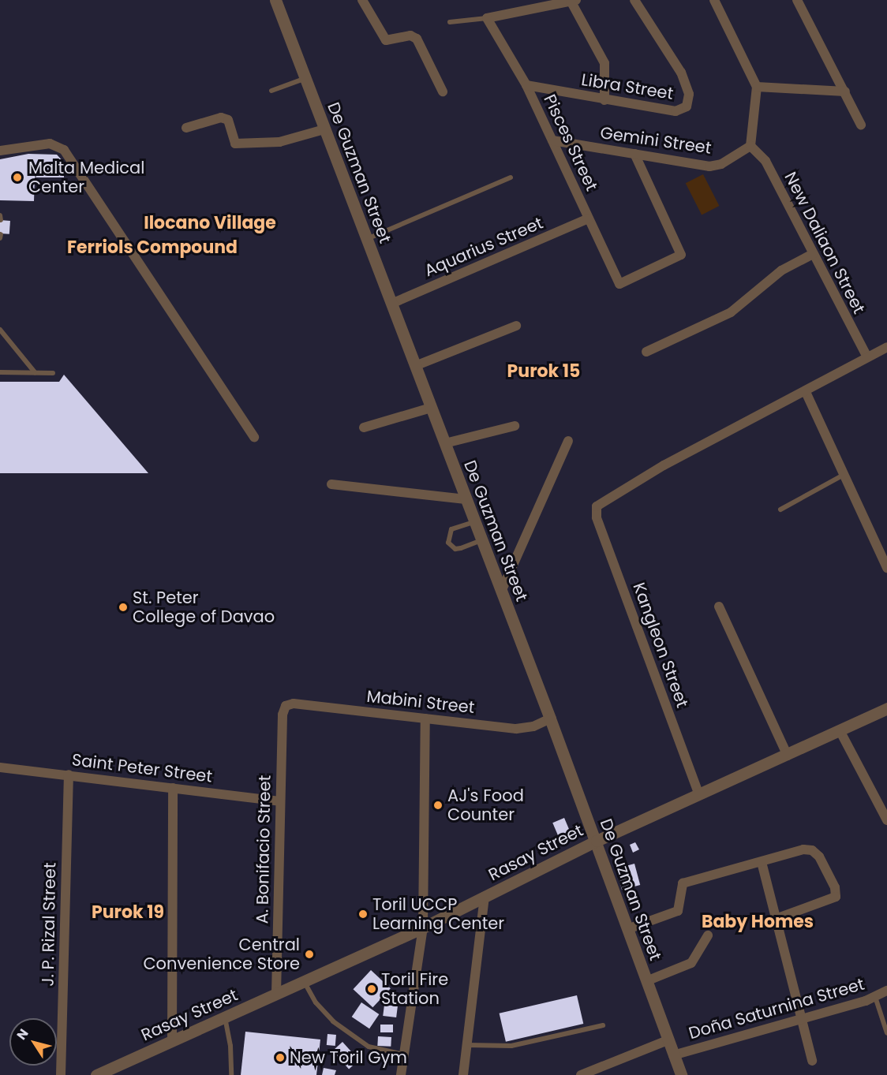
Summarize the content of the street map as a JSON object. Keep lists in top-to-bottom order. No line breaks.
{"streets":{"street":["Libra Street","Gemini Street","Pisces Street","De Guzman Street","New Daliaon Street","Aquarius Street","Kangleon Street","Mabini Street","Saint Peter Street","A. Bonifacio Street","Rasay Street","J. P. Rizal Street","Doña Saturnina Street"]},"crossings":[["Libra Street","Pisces Street"],["Gemini Street","Pisces Street"],["Gemini Street","New Daliaon Street"],["Pisces Street","Aquarius Street"],["De Guzman Street","Aquarius Street"],["De Guzman Street","Mabini Street"],["De Guzman Street","Rasay Street"],["De Guzman Street","Doña Saturnina Street"],["Kangleon Street","Rasay Street"],["Mabini Street","A. Bonifacio Street"],["Saint Peter Street","A. Bonifacio Street"],["Saint Peter Street","J. P. Rizal Street"],["A. Bonifacio Street","Rasay Street"]],"districts":["Ilocano Village","Ferriols Compound","Purok 15","Purok 19","Baby Homes"],"places":["Malta Medical Center","St. Peter College of Davao","AJ's Food Counter","Toril UCCP Learning Center","Central Convenience Store","Toril Fire Station","New Toril Gym"],"north":"top left"}
